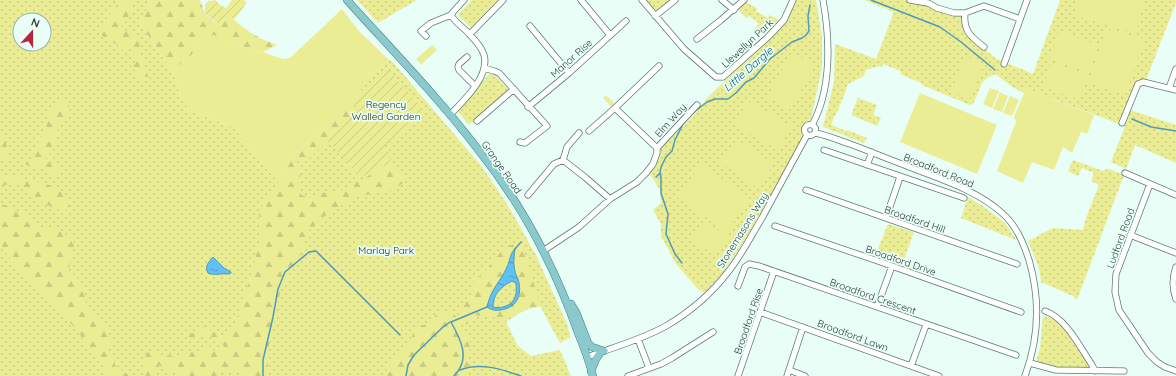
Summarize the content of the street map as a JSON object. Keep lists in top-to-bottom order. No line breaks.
{"streets":{"main road":["Grange Road"],"street":["Llewellyn Park","Manor Rise","Elm Way","Broadford Road","Broadford Hill","Stonemasons Way","Ludford Road","Broadford Drive","Broadford Crescent","Broadford Rise","Broadford Lawn"]},"crossings":[["Grange Road","Stonemasons Way"],["Broadford Road","Stonemasons Way"],["Broadford Crescent","Broadford Rise"],["Broadford Rise","Broadford Lawn"]],"water":["Little Dargle"],"parks":["Regency Walled Garden","Marlay Park"],"north":"top"}
